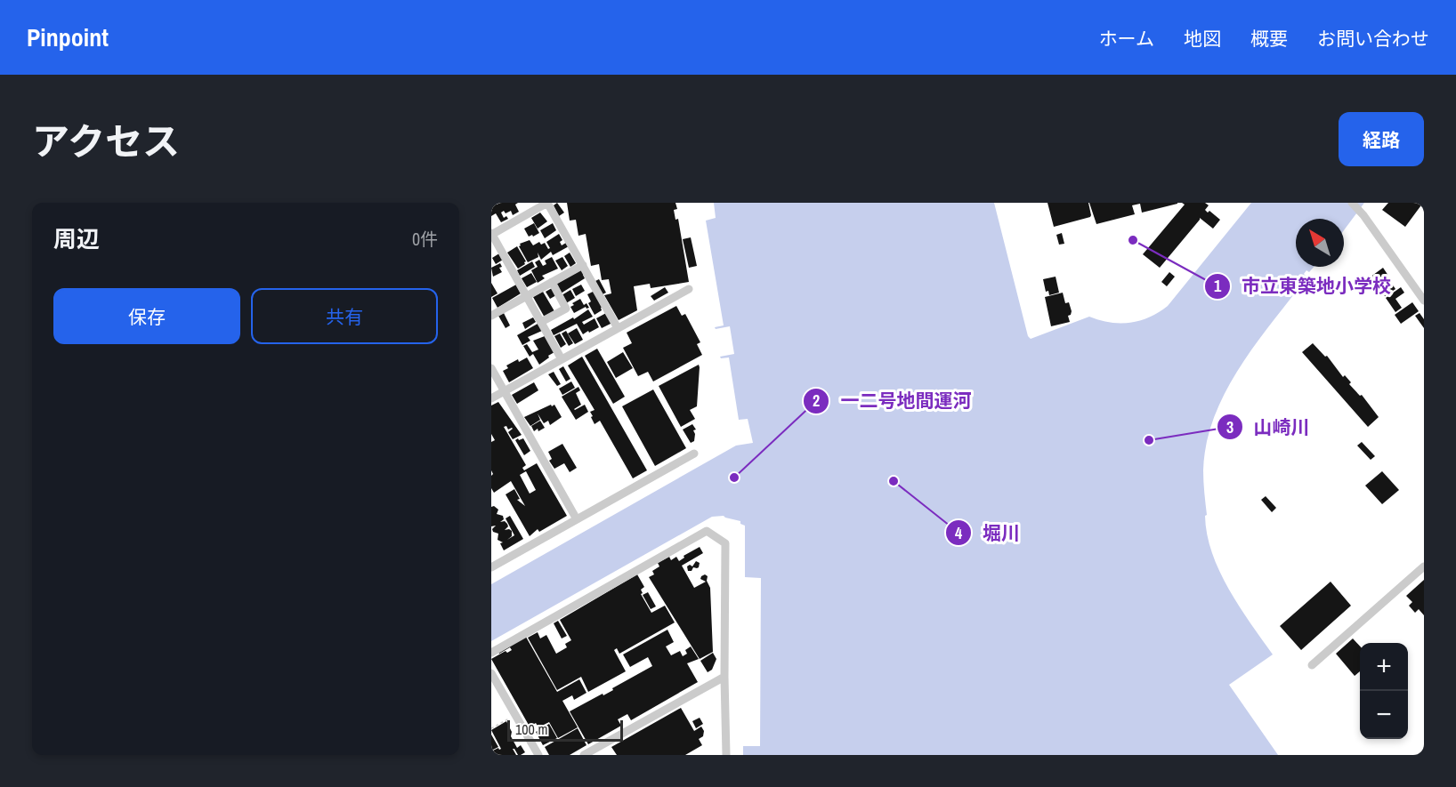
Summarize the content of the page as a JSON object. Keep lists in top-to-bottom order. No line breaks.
{"places":["市立東築地小学校","山崎川","一二号地間運河","堀川"],"scale_bar":"100 m","north":"top left","page":{"header":"Pinpoint","nav":["ホーム","地図","概要","お問い合わせ"],"title":"アクセス","buttons":["経路",["保存","共有"]],"heading":["周辺","0件"],"map_buttons":["+","−"],"scale":"100 m"}}
